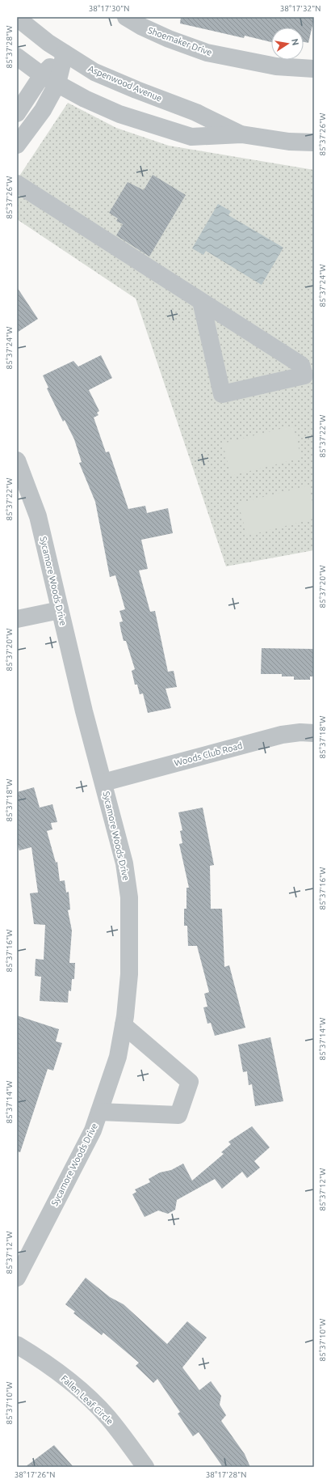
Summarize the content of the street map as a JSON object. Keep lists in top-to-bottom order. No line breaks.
{"streets":{"street":["Shoemaker Drive","Aspenwood Avenue","Sycamore Woods Drive","Woods Club Road","Fallen Leaf Circle"]},"crossings":[["Sycamore Woods Drive","Woods Club Road"]],"north":"right","coordinates":["38°17'30\"N","38°17'32\"N","85°37'28\"W","85°37'26\"W","85°37'24\"W","85°37'22\"W","85°37'20\"W","85°37'18\"W","85°37'16\"W","85°37'14\"W","85°37'12\"W","85°37'10\"W","38°17'26\"N","38°17'28\"N"]}
